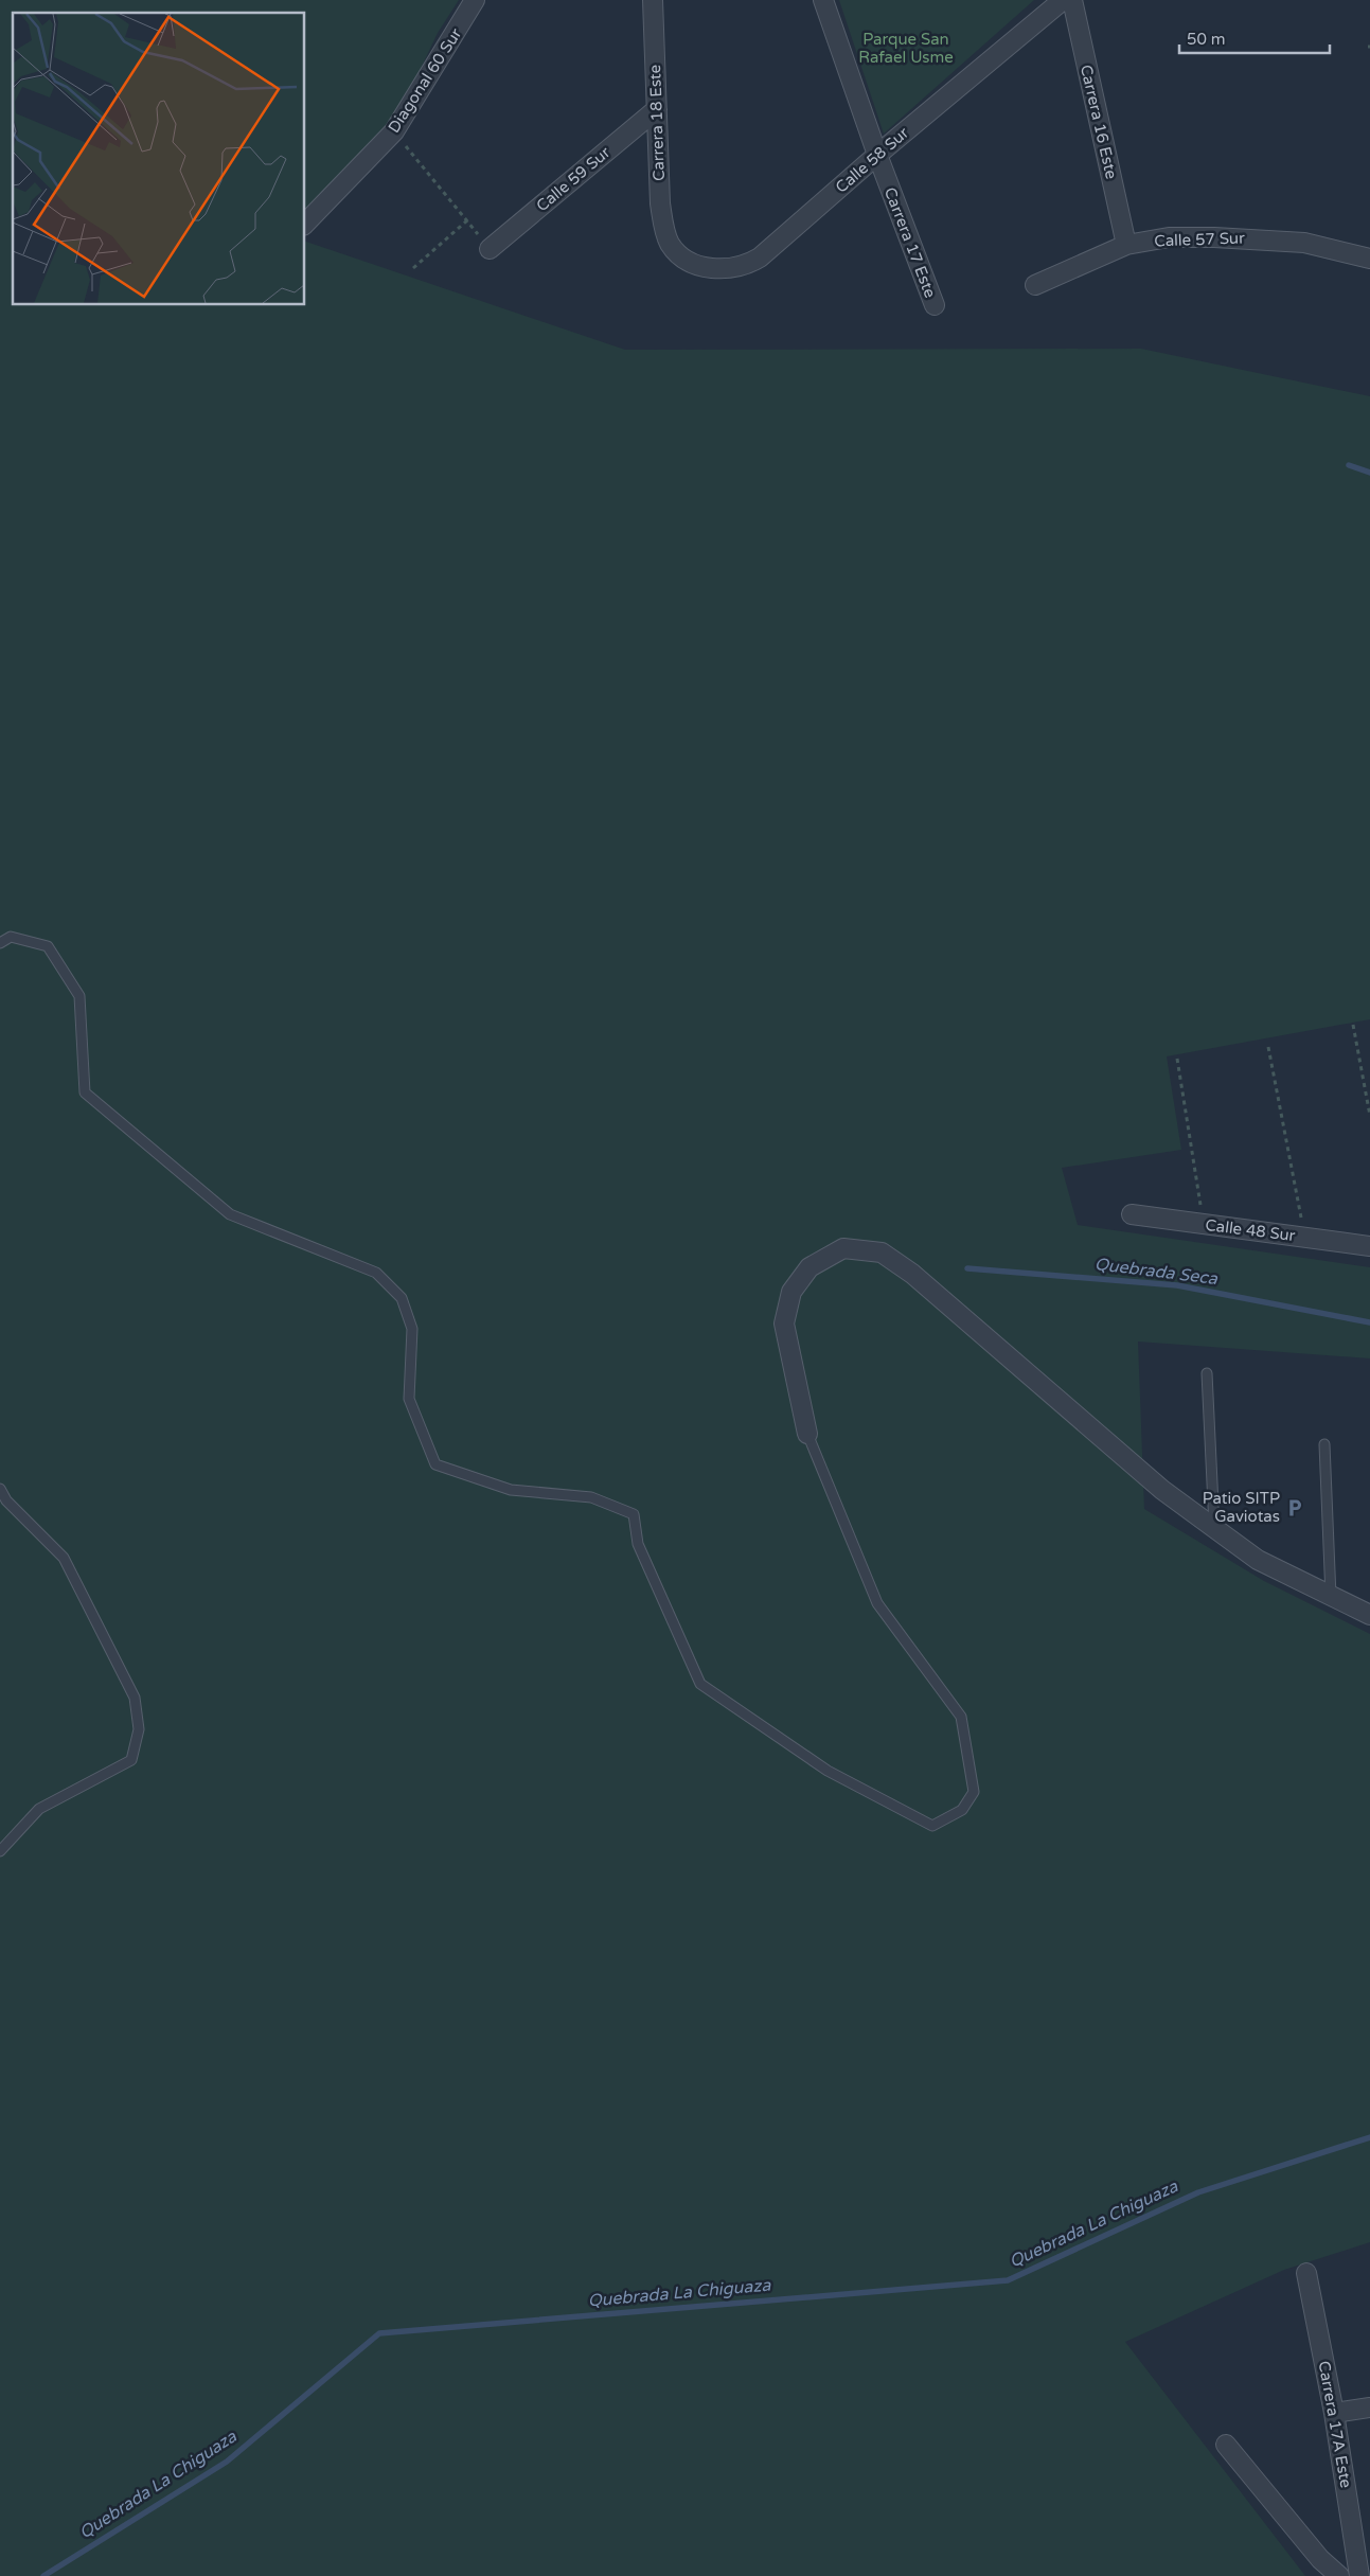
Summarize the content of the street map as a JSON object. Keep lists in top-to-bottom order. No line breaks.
{"streets":{"street":["Diagonal 60 Sur","Carrera 16 Este","Carrera 18 Este","Calle 58 Sur","Calle 59 Sur","Calle 57 Sur","Carrera 17 Este","Calle 48 Sur","Carrera 17A Este"]},"crossings":[["Carrera 16 Este","Calle 57 Sur"],["Carrera 18 Este","Calle 58 Sur"],["Carrera 18 Este","Calle 59 Sur"],["Calle 58 Sur","Carrera 17 Este"]],"water":["Quebrada Seca","Quebrada La Chiguaza"],"parks":["Parque San Rafael Usme"],"places":{"parking":["Patio SITP Gaviotas"]},"scale_bar":"50 m"}
